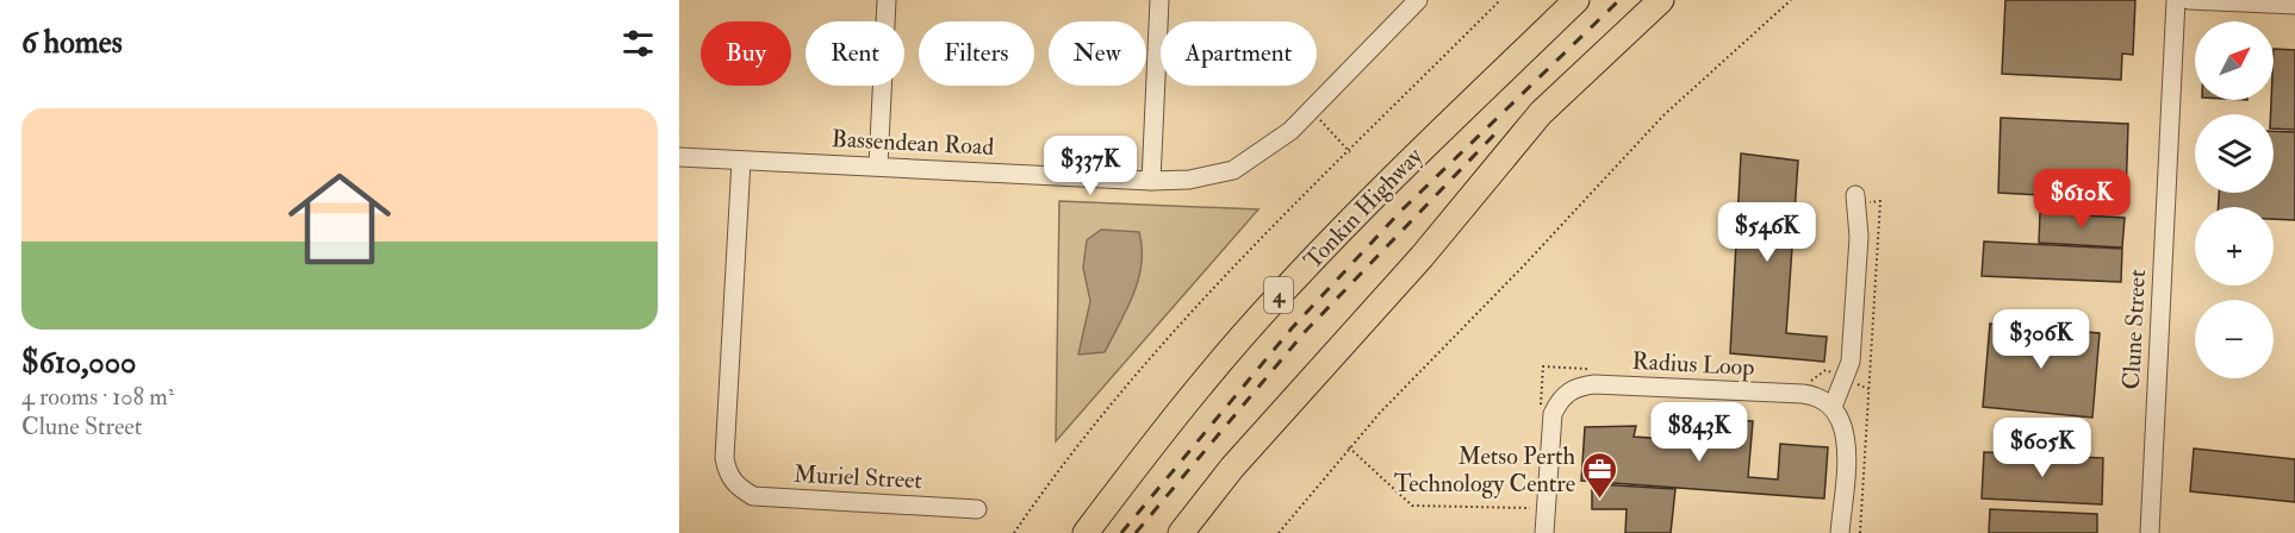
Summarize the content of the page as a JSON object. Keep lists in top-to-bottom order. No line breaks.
{"streets":{"highway":["Tonkin Highway","4"],"street":["Bassendean Road","Clune Street","Radius Loop","Muriel Street"]},"crossings":[["Bassendean Road","Muriel Street"]],"places":{"office":["Metso Perth Technology Centre"]},"north":"top right","page":{"heading":"6 homes","map_buttons":["+","−"],"chip":["Buy","Rent","Filters","New","Apartment"],"list":[{"name":"$610,000","note":"4 rooms · 108 m² · Clune Street"}],"price":["$337K","$610K","$546K","$306K","$843K","$605K"]}}
